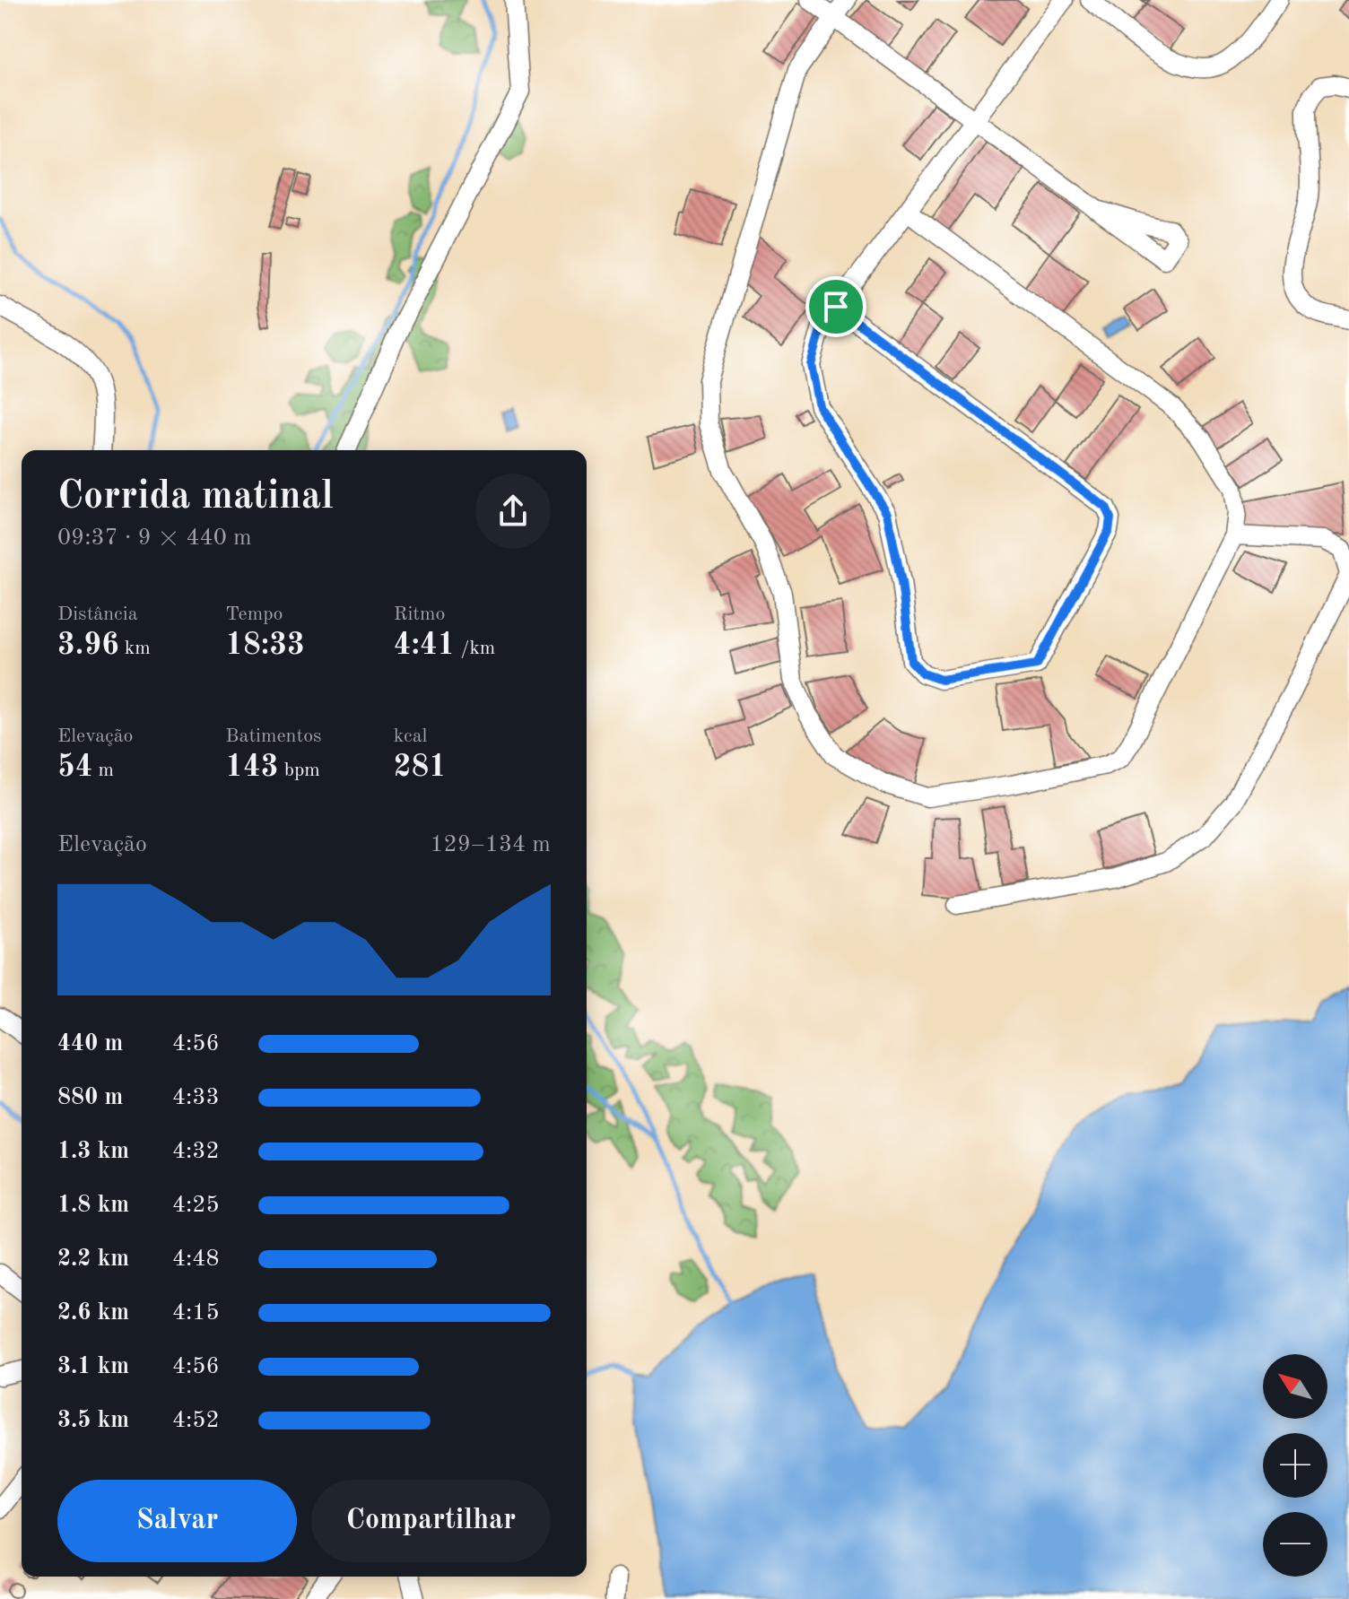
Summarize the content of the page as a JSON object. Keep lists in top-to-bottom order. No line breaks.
{"north":"top left","page":{"heading":["Corrida matinal","09:37 · 9 × 440 m"],"stats":[["Distância","3.96 km"],["Tempo","18:33"],["Ritmo","4:41 /km"],["Elevação","54 m"],["Batimentos","143 bpm"],["kcal","281"]],"chart":["Elevação","129–134 m"],"list":[{"name":"440 m","note":"4:56"},{"name":"880 m","note":"4:33"},{"name":"1.3 km","note":"4:32"},{"name":"1.8 km","note":"4:25"},{"name":"2.2 km","note":"4:48"},{"name":"2.6 km","note":"4:15"},{"name":"3.1 km","note":"4:56"},{"name":"3.5 km","note":"4:52"}],"map_buttons":["+","−"],"buttons":["Salvar","Compartilhar"]}}
